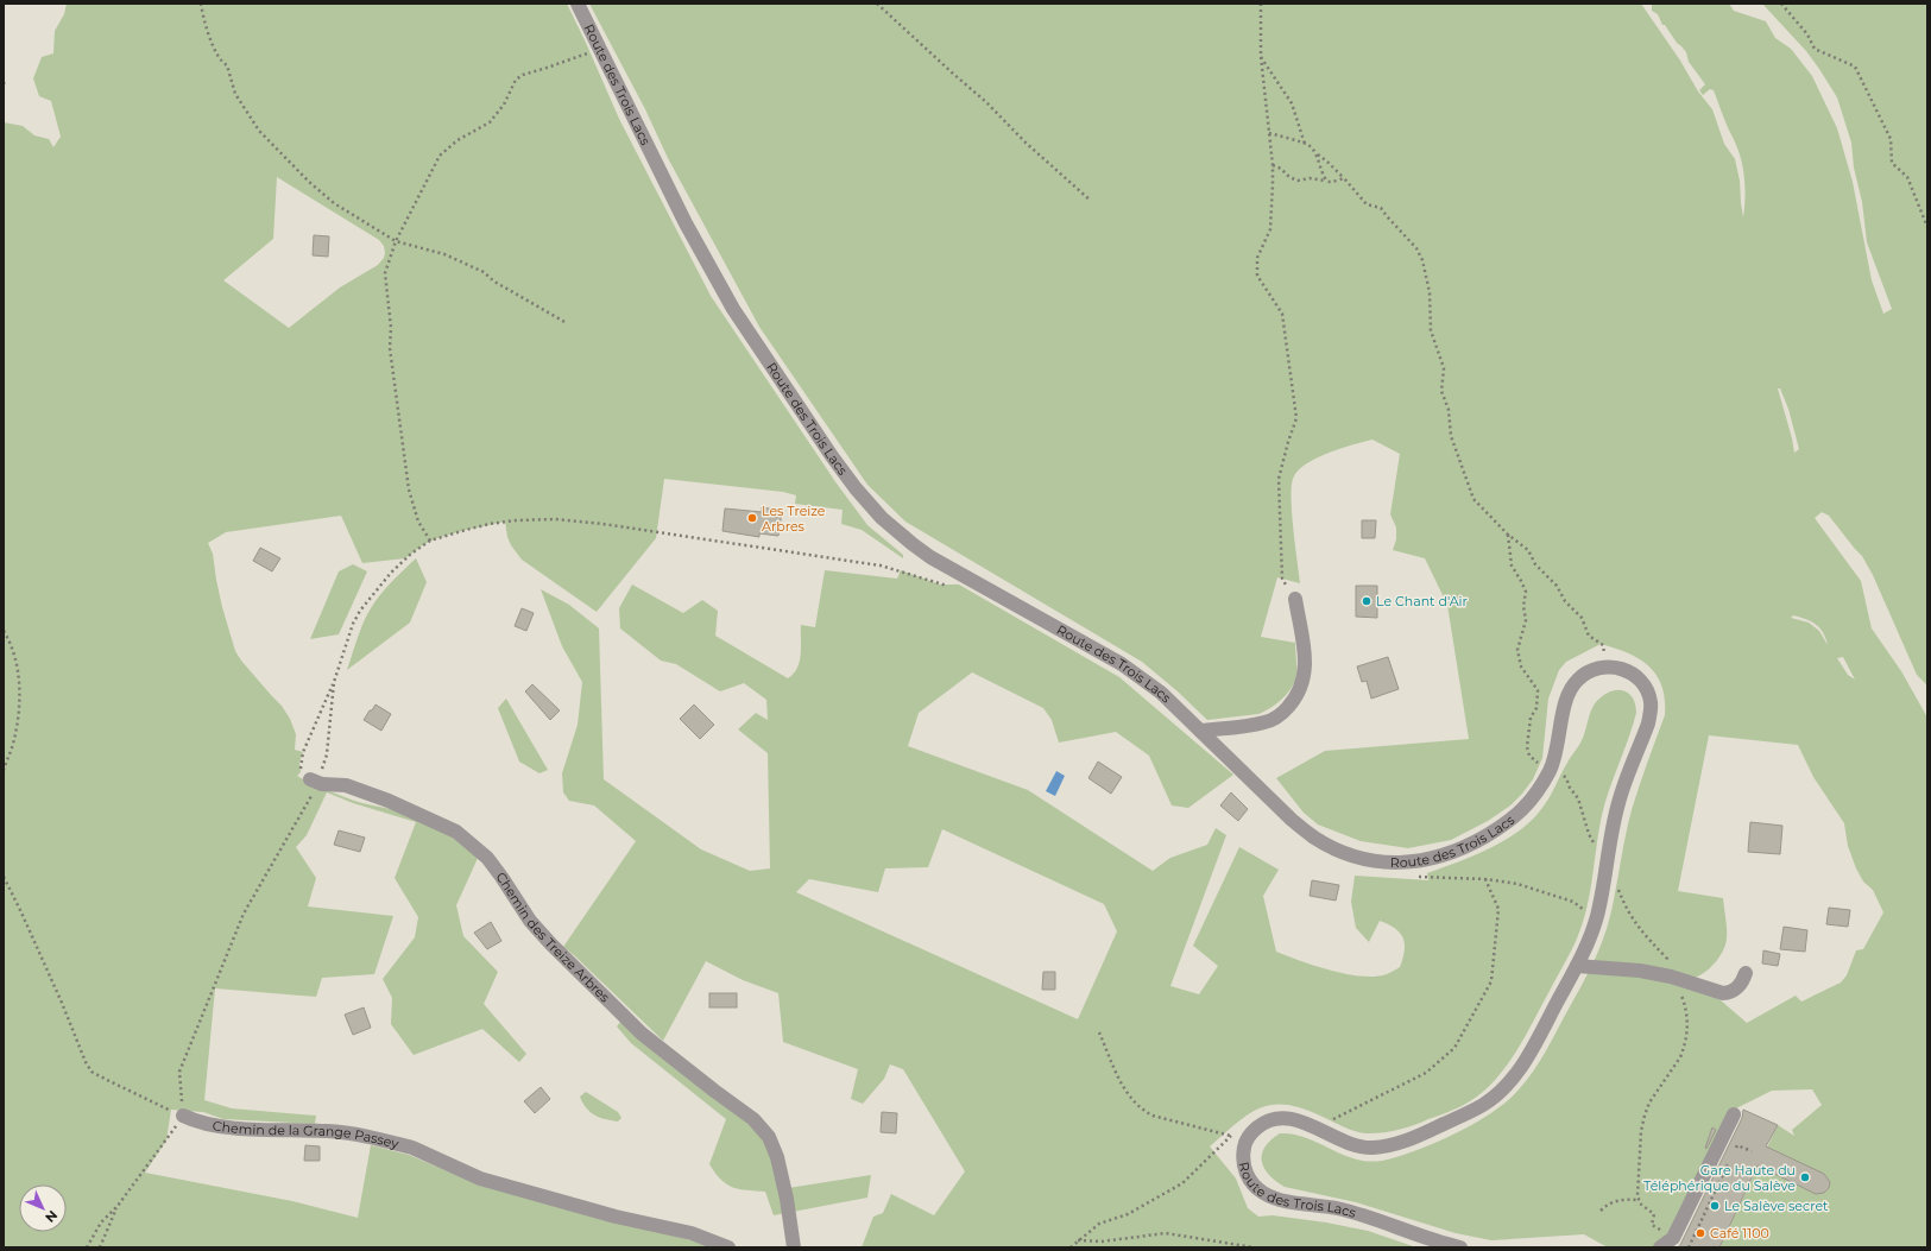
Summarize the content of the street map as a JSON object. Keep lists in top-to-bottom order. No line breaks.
{"streets":{"street":["Route des Trois Lacs","Chemin des Treize Arbres","Chemin de la Grange Passey"]},"places":["Les Treize Arbres","Le Chant d'Air","Gare Haute du Téléphérique du Salève","Le Salève secret","Café 1100"],"north":"bottom right"}
